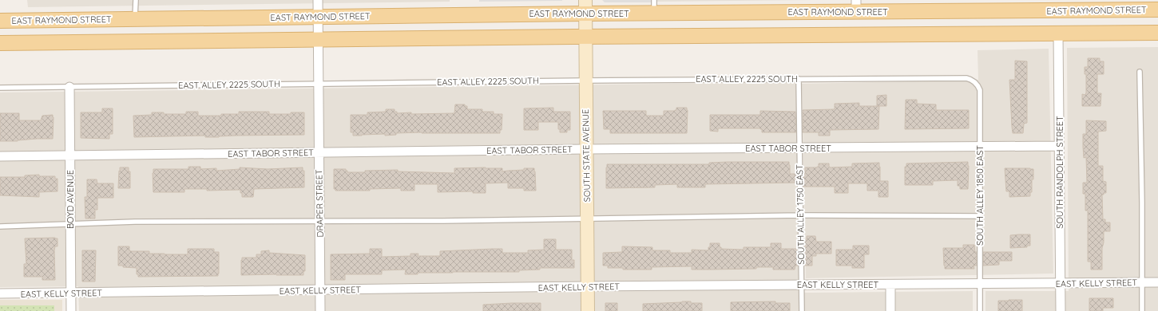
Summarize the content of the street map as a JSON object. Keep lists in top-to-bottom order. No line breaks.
{"streets":{"main road":["EAST RAYMOND STREET"],"street":["EAST TABOR STREET","SOUTH STATE AVENUE","SOUTH RANDOLPH STREET","BOYD AVENUE","DRAPER STREET","EAST KELLY STREET"],"lane":["EAST ALLEY 2225 SOUTH","SOUTH ALLEY 1850 EAST","SOUTH ALLEY 1750 EAST"]},"crossings":[["EAST RAYMOND STREET","SOUTH STATE AVENUE"],["EAST RAYMOND STREET","DRAPER STREET"],["EAST ALLEY 2225 SOUTH","SOUTH STATE AVENUE"],["EAST ALLEY 2225 SOUTH","SOUTH ALLEY 1850 EAST"],["EAST ALLEY 2225 SOUTH","BOYD AVENUE"],["EAST ALLEY 2225 SOUTH","DRAPER STREET"],["EAST ALLEY 2225 SOUTH","SOUTH ALLEY 1750 EAST"],["EAST TABOR STREET","SOUTH STATE AVENUE"],["EAST TABOR STREET","SOUTH RANDOLPH STREET"],["EAST TABOR STREET","SOUTH ALLEY 1850 EAST"],["EAST TABOR STREET","BOYD AVENUE"],["EAST TABOR STREET","DRAPER STREET"],["EAST TABOR STREET","SOUTH ALLEY 1750 EAST"],["SOUTH STATE AVENUE","EAST KELLY STREET"],["SOUTH RANDOLPH STREET","EAST KELLY STREET"],["SOUTH ALLEY 1850 EAST","EAST KELLY STREET"],["BOYD AVENUE","EAST KELLY STREET"],["DRAPER STREET","EAST KELLY STREET"],["SOUTH ALLEY 1750 EAST","EAST KELLY STREET"]]}
